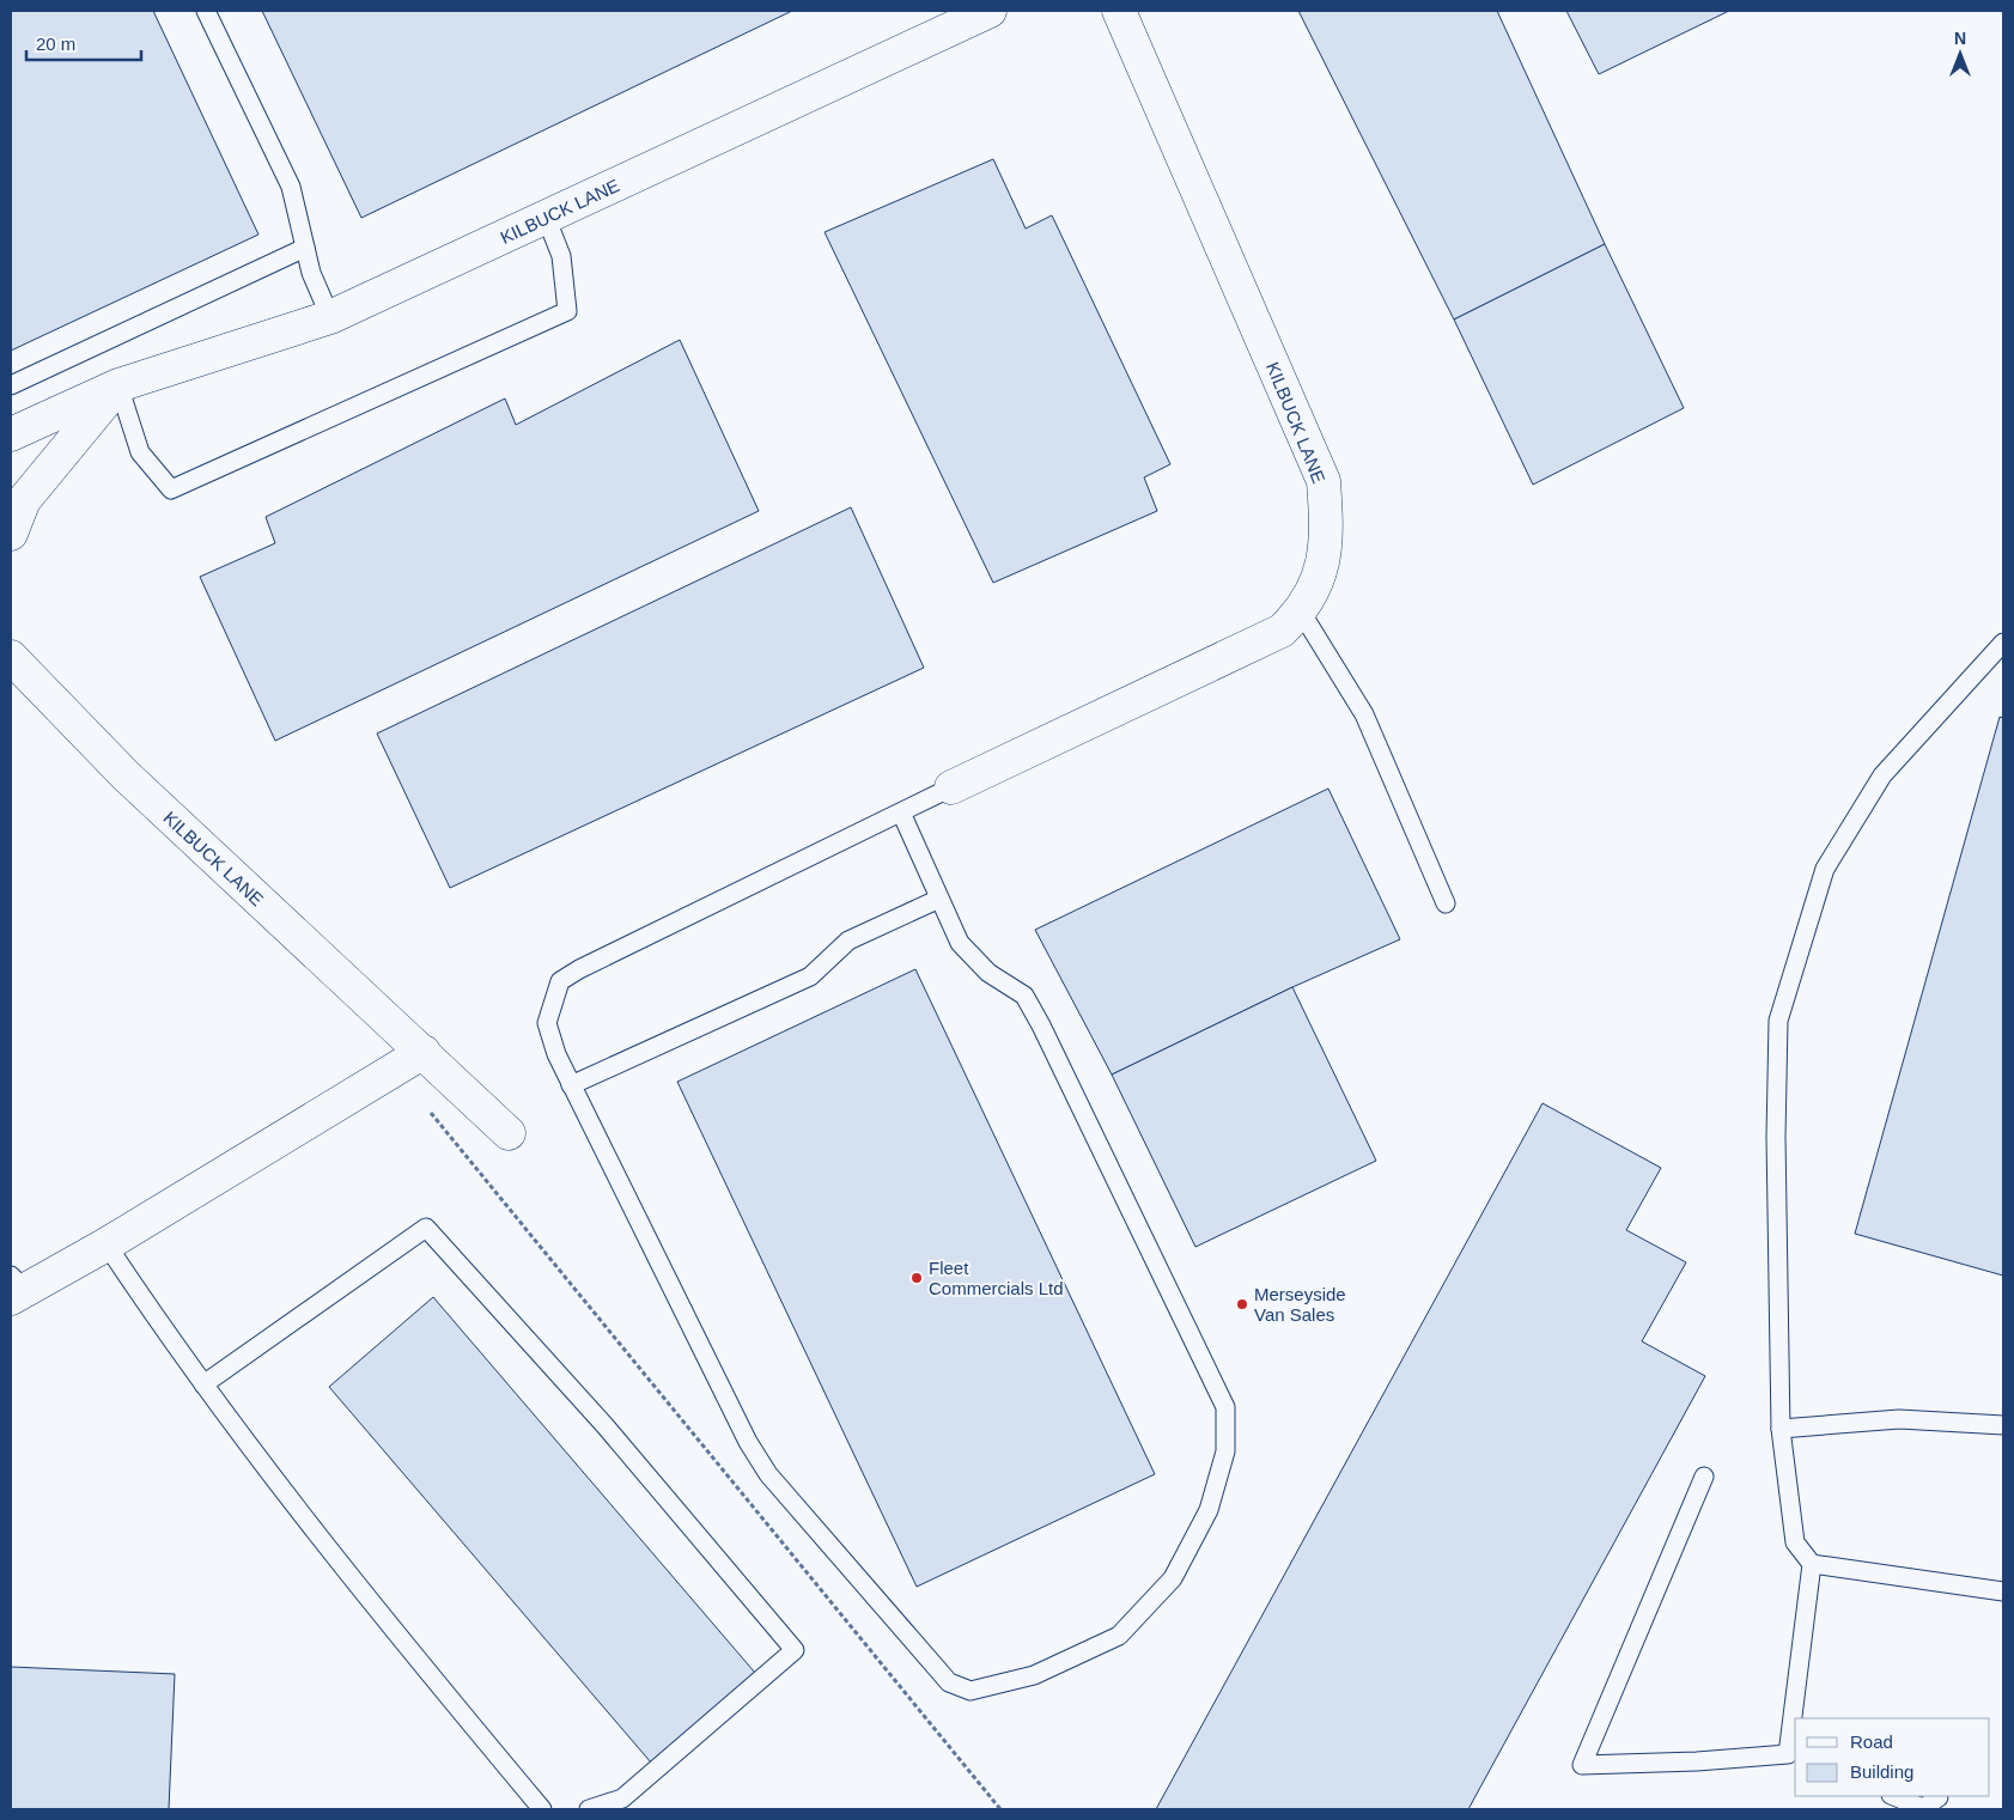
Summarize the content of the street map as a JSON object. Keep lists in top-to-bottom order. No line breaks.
{"streets":{"street":["KILBUCK LANE"]},"places":["Fleet Commercials Ltd","Merseyside Van Sales"],"legend":["Road","Building"],"scale_bar":"20 m","north":"top"}
